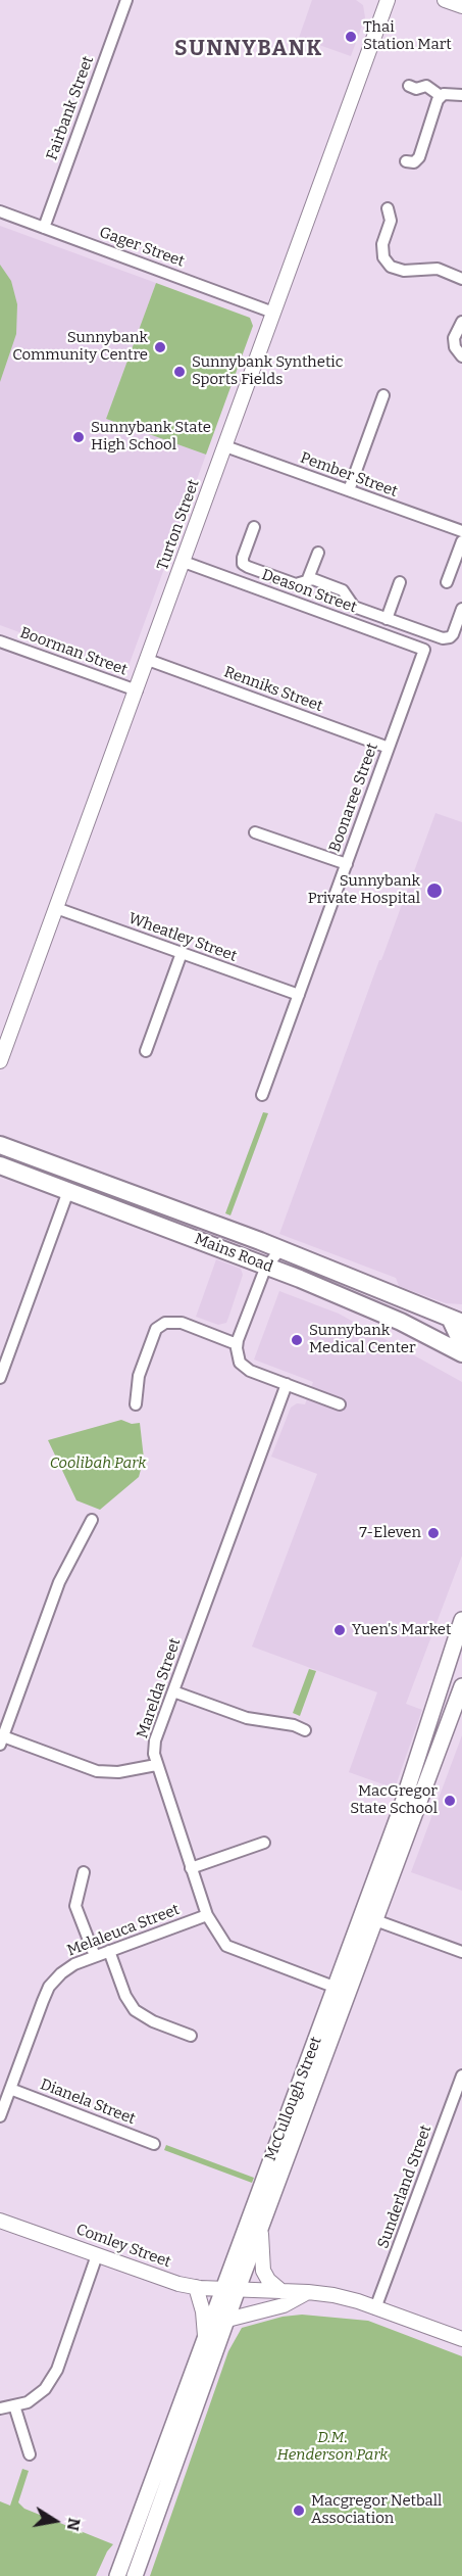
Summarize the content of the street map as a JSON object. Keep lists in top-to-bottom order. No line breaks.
{"streets":{"main road":["Mains Road","McCullough Street"],"street":["Fairbank Street","Gager Street","Pember Street","Turton Street","Deason Street","Boorman Street","Renniks Street","Boonaree Street","Wheatley Street","Marelda Street","Melaleuca Street","Dianela Street","Sunderland Street","Comley Street"]},"crossings":[["Fairbank Street","Gager Street"],["Gager Street","Turton Street"],["Pember Street","Turton Street"],["Turton Street","Deason Street"],["Turton Street","Boorman Street"],["Turton Street","Renniks Street"],["Turton Street","Wheatley Street"],["Deason Street","Boonaree Street"],["Renniks Street","Boonaree Street"],["Boonaree Street","Wheatley Street"],["Marelda Street","Melaleuca Street"],["Marelda Street","McCullough Street"],["Melaleuca Street","Dianela Street"],["McCullough Street","Comley Street"],["Sunderland Street","Comley Street"]],"districts":["SUNNYBANK"],"parks":["Coolibah Park","D.M. Henderson Park"],"places":["Thai Station Mart","Sunnybank Community Centre","Sunnybank Synthetic Sports Fields","Sunnybank State High School","Sunnybank Private Hospital","Sunnybank Medical Center","7-Eleven","Yuen's Market","MacGregor State School","Macgregor Netball Association"],"north":"right"}
